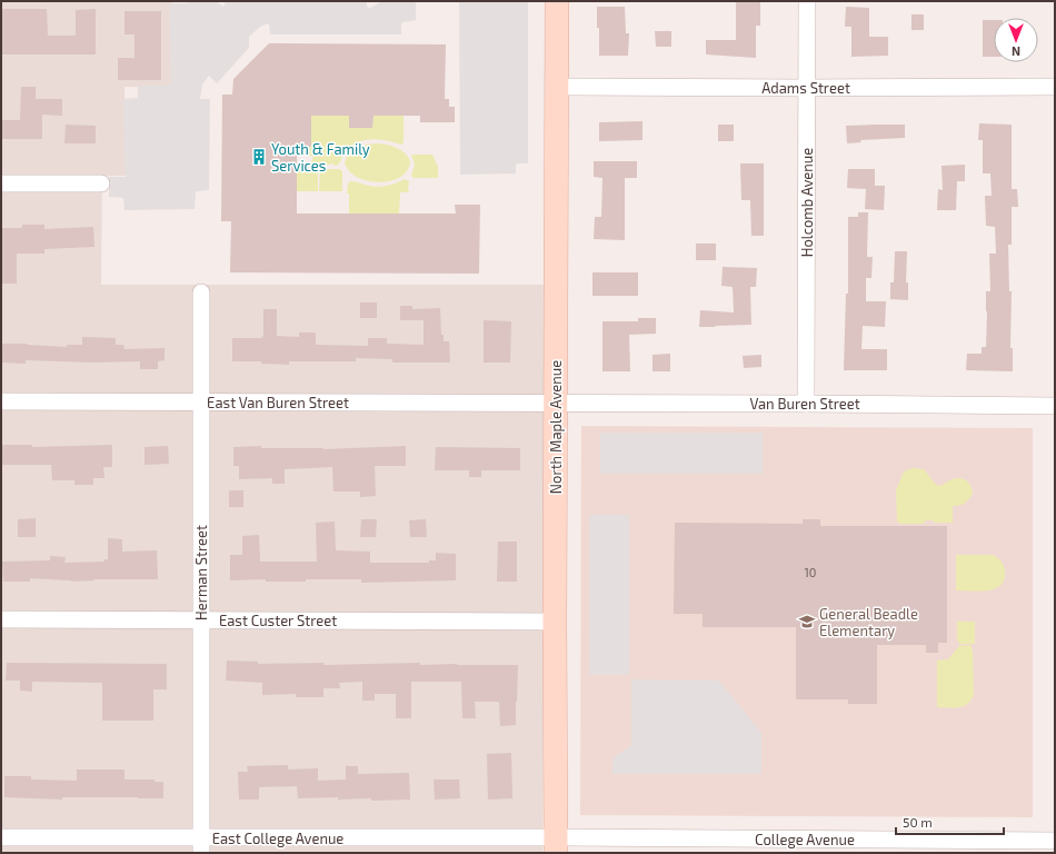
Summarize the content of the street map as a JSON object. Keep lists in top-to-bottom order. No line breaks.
{"streets":{"street":["Adams Street","Holcomb Avenue","East Van Buren Street","Van Buren Street","North Maple Avenue","Herman Street","East Custer Street","East College Avenue","College Avenue"]},"crossings":[["Adams Street","Holcomb Avenue"],["Adams Street","North Maple Avenue"],["Holcomb Avenue","Van Buren Street"],["East Van Buren Street","Van Buren Street"],["East Van Buren Street","North Maple Avenue"],["East Van Buren Street","Herman Street"],["Van Buren Street","North Maple Avenue"],["North Maple Avenue","East Custer Street"],["North Maple Avenue","East College Avenue"],["North Maple Avenue","College Avenue"],["Herman Street","East Custer Street"],["Herman Street","East College Avenue"],["East College Avenue","College Avenue"]],"places":{"building":["Youth & Family Services"],"school or university":["General Beadle Elementary"]},"house_numbers":["10"],"scale_bar":"50 m","north":"bottom"}
